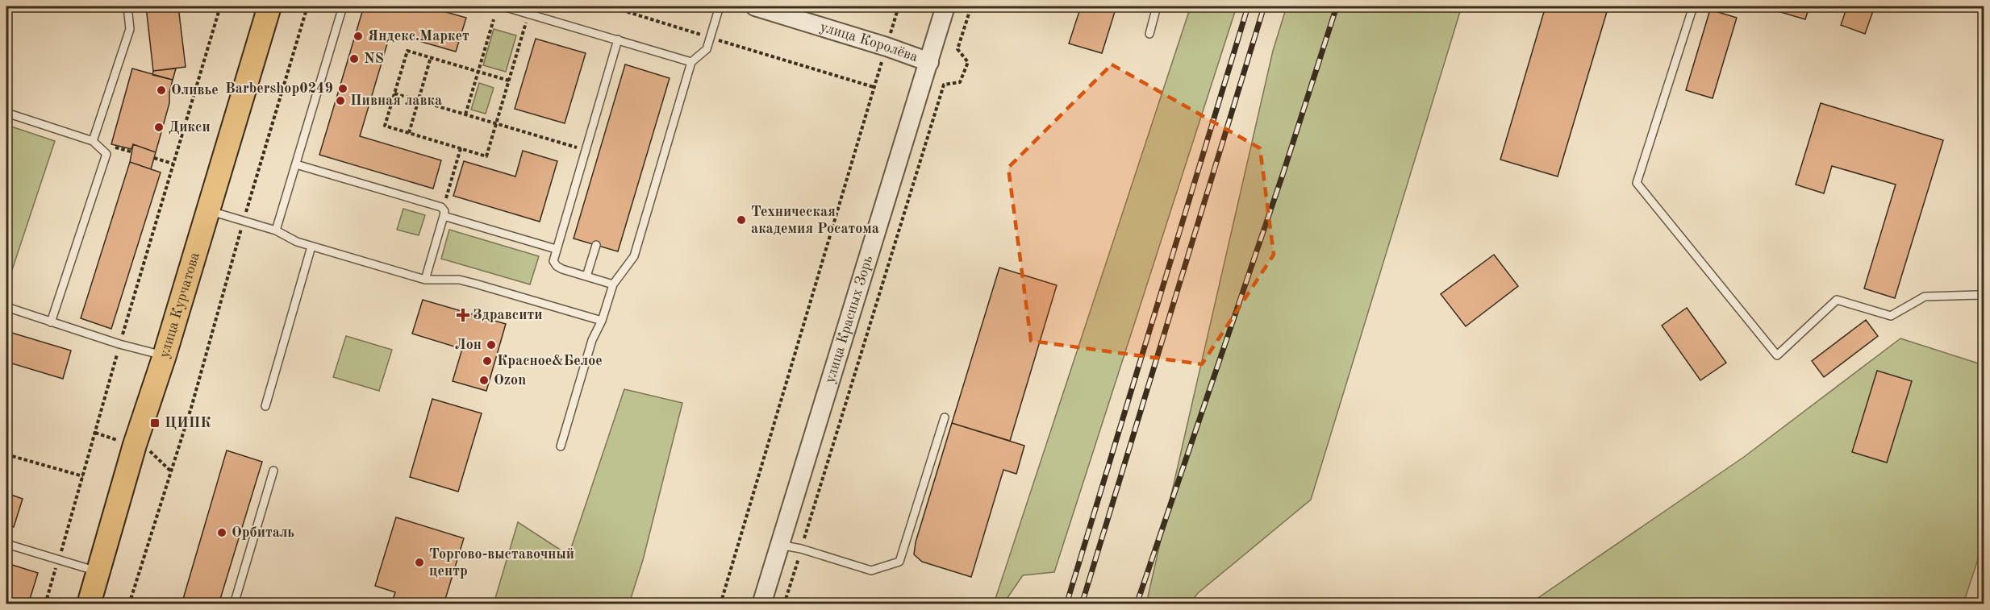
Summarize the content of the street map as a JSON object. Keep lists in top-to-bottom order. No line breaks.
{"streets":{"main road":["улица Курчатова"],"street":["улица Королёва","улица Красных Зорь"]},"crossings":[["улица Королёва","улица Красных Зорь"]],"places":{"other":["Яндекс.Маркет","NS","Barbershop0249","Оливье","Пивная лавка","Дикси","Техническая академия Росатома","Лон","Красное&Белое","Ozon","Орбиталь","Торгово-выставочный центр"],"health":["Здравсити"],"transit":["ЦИПК"]}}
